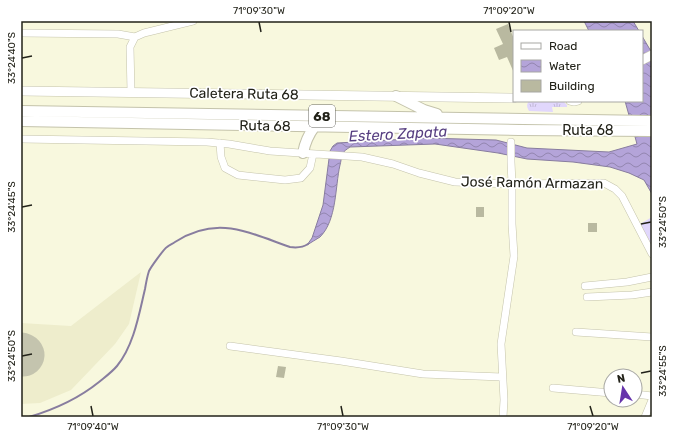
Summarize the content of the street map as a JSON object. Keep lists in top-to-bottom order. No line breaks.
{"streets":{"highway":["68","Ruta 68"],"main road":["Caletera Ruta 68"],"street":["José Ramón Armazan"]},"water":["Estero Zapata"],"legend":["Road","Water","Building"],"north":"top","coordinates":["71°09'30\"W","71°09'20\"W","33°24'40\"S","33°24'45\"S","33°24'50\"S","33°24'55\"S","71°09'40\"W"]}
